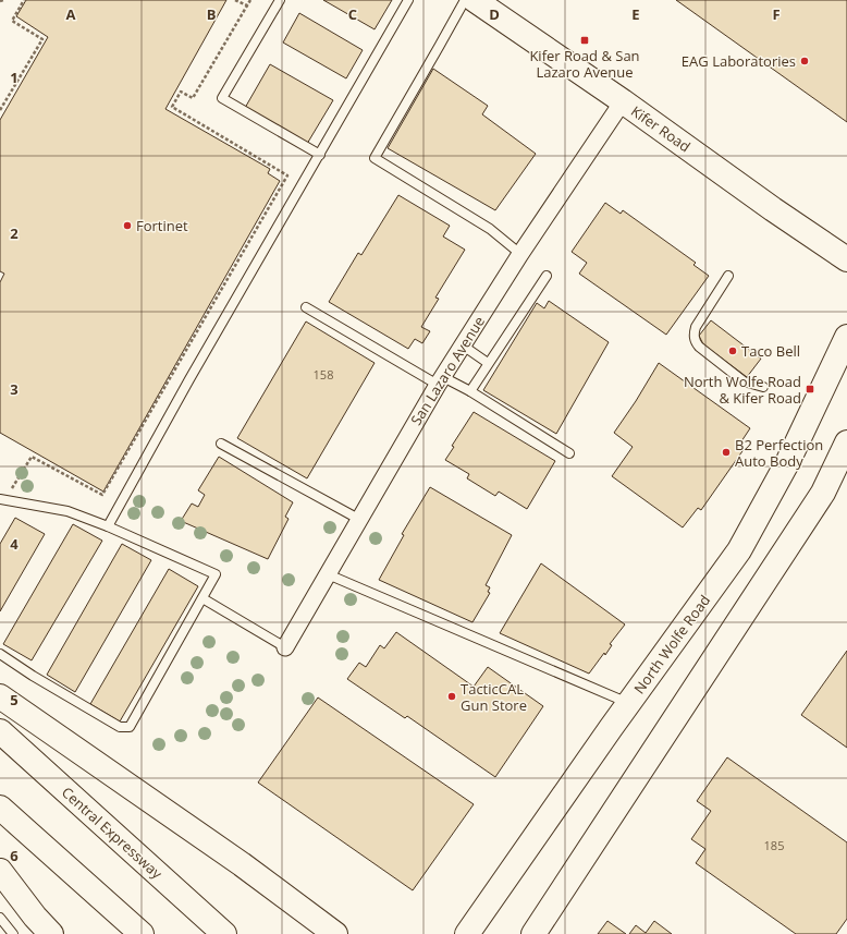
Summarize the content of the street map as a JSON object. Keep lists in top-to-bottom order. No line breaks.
{"streets":{"main road":["Kifer Road","North Wolfe Road","Central Expressway"],"street":["San Lazaro Avenue"]},"crossings":[["Kifer Road","San Lazaro Avenue"]],"places":{"transit":["Kifer Road & San Lazaro Avenue","North Wolfe Road & Kifer Road"],"other":["EAG Laboratories","Fortinet","Taco Bell","B2 Perfection Auto Body","TacticCAL Gun Store"]},"house_numbers":["158","185"],"grid":{"columns":["A","B","C","D","E","F"],"rows":["1","2","3","4","5","6"]}}
